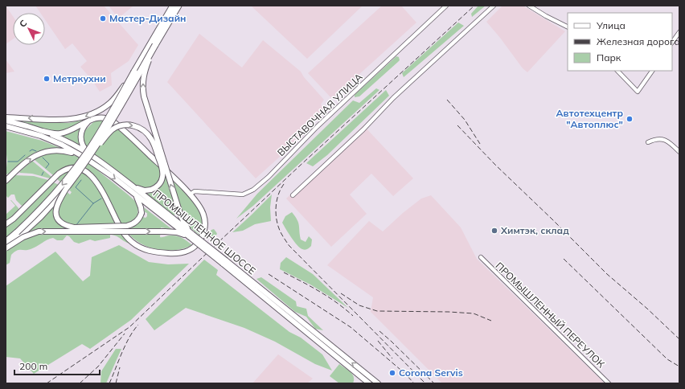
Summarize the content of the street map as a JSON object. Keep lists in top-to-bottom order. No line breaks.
{"streets":{"main road":["ПРОМЫШЛЕННОЕ ШОССЕ"],"street":["ВЫСТАВОЧНАЯ УЛИЦА","ПРОМЫШЛЕННЫЙ ПЕРЕУЛОК"]},"places":["Мастер-Дизайн","Метркухни","Автотехцентр \"Автоплюс\"","Химтэк, склад","Corona Servis"],"legend":["Улица","Железная дорога","Парк"],"scale_bar":"200 m","north":"top left"}
